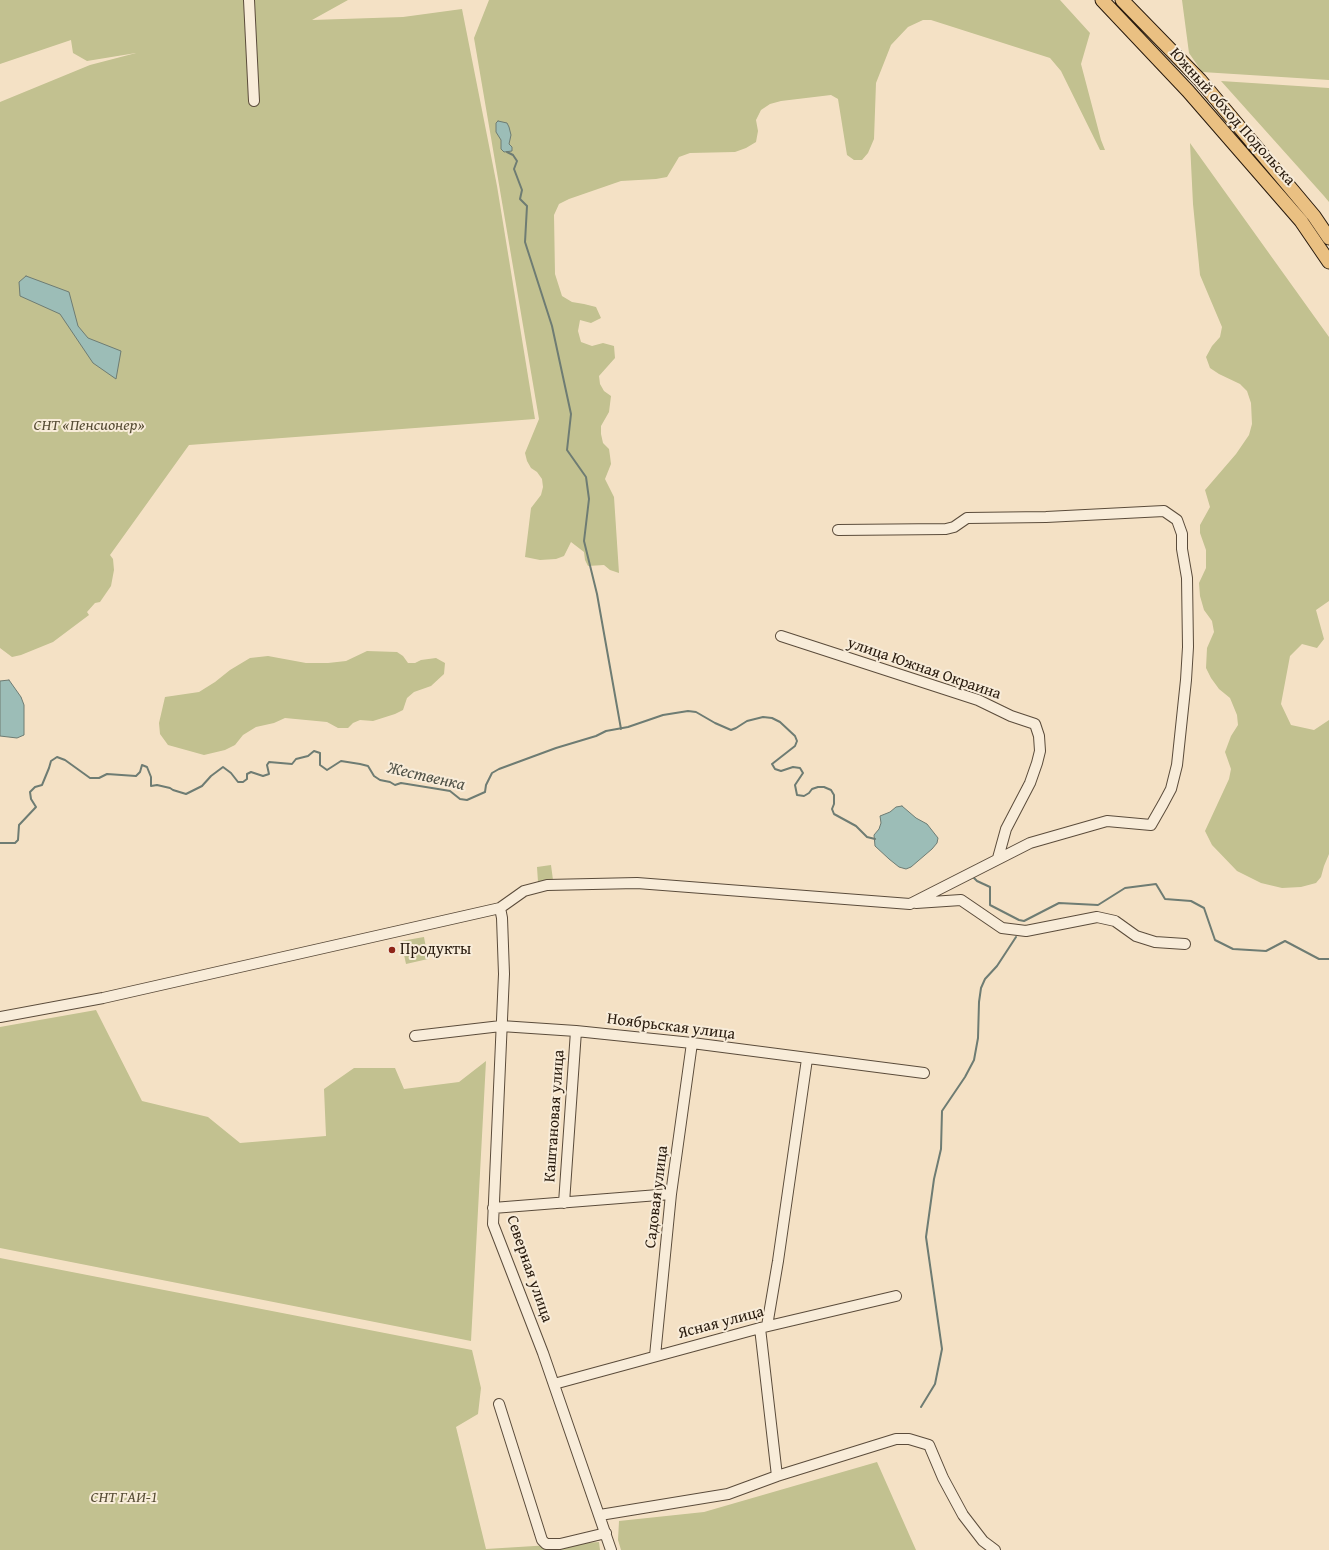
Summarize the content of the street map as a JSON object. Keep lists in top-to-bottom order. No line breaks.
{"streets":{"main road":["Южный обход Подольска"],"street":["улица Южная Окраина","Ноябрьская улица","Каштановая улица","Садовая улица","Северная улица","Ясная улица"]},"crossings":[["Ноябрьская улица","Каштановая улица"],["Ноябрьская улица","Садовая улица"],["Ноябрьская улица","Северная улица"],["Садовая улица","Ясная улица"],["Северная улица","Ясная улица"]],"water":["Жественка"],"parks":["СНТ «Пенсионер»","СНТ ГАИ-1"],"places":["Продукты"]}
